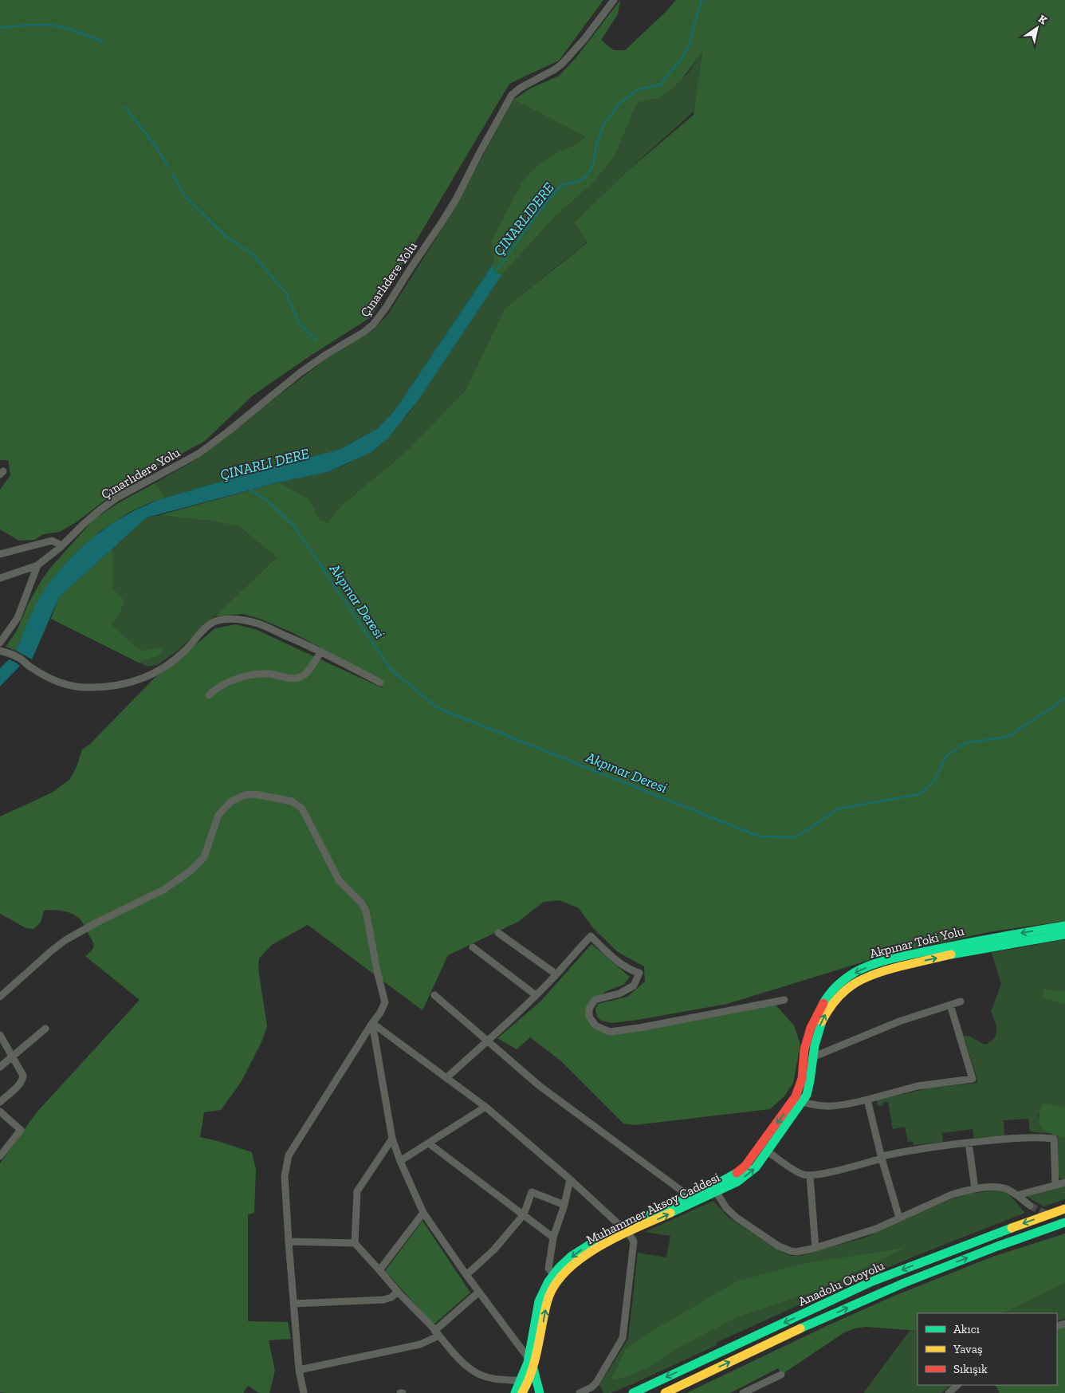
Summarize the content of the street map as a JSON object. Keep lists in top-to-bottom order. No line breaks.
{"streets":{"main road":["Akpınar Toki Yolu","Muhammer Aksoy Caddesi","Anadolu Otoyolu"],"street":["Çınarlıdere Yolu"]},"crossings":[["Akpınar Toki Yolu","Muhammer Aksoy Caddesi"]],"water":["ÇINARLIDERE","ÇINARLI DERE","Akpınar Deresi"],"legend":["Akıcı","Yavaş","Sıkışık"],"north":"top right"}
